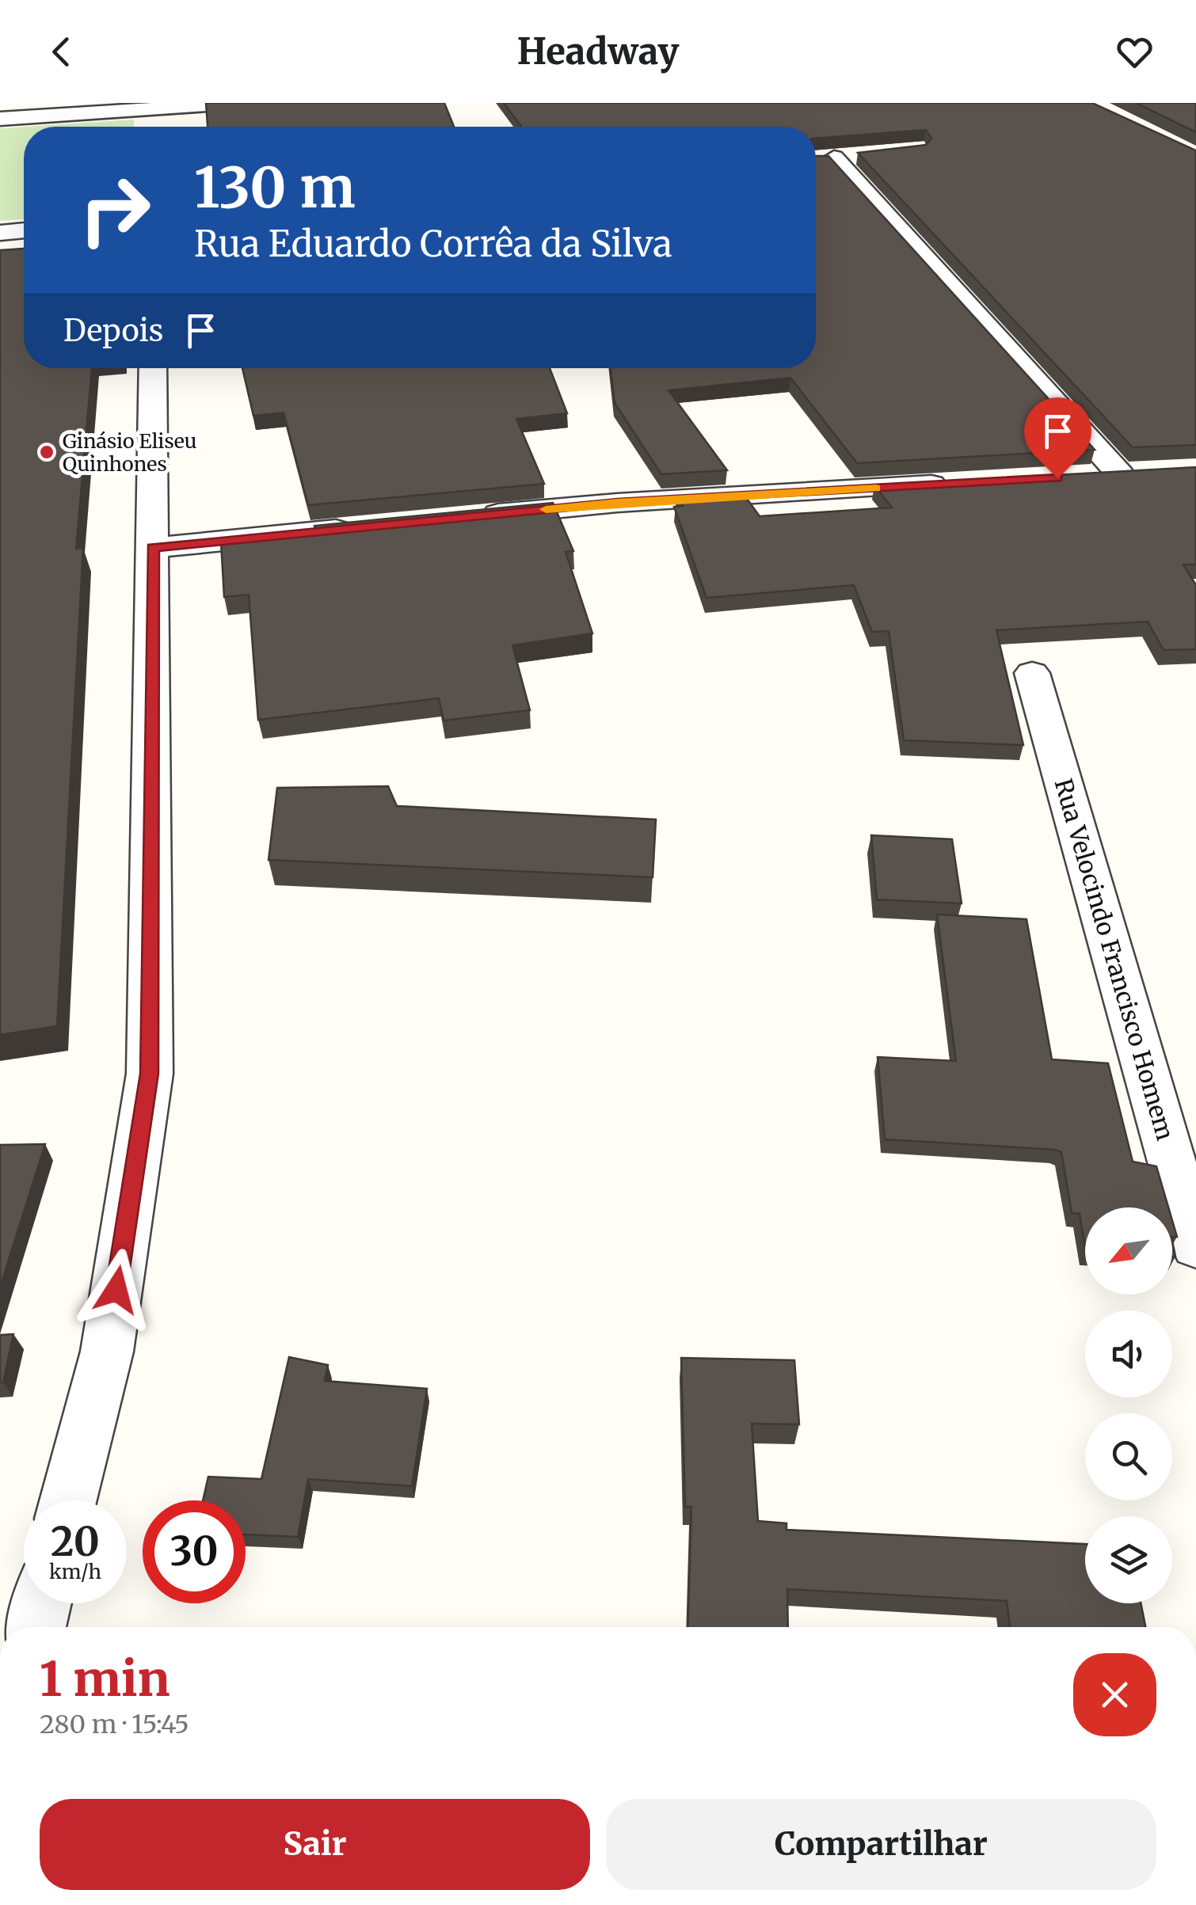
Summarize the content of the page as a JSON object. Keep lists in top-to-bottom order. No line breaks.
{"streets":{"street":["Rua Velocindo Francisco Homem"]},"places":["Ginásio Eliseu Quinhones"],"north":"bottom left","page":{"header":"Headway","turn":["130 m","Rua Eduardo Corrêa da Silva"],"then":"Depois","speed":"20 km/h","limit":"30","heading":["1 min","280 m · 15:45"],"buttons":["Sair","Compartilhar"]}}
